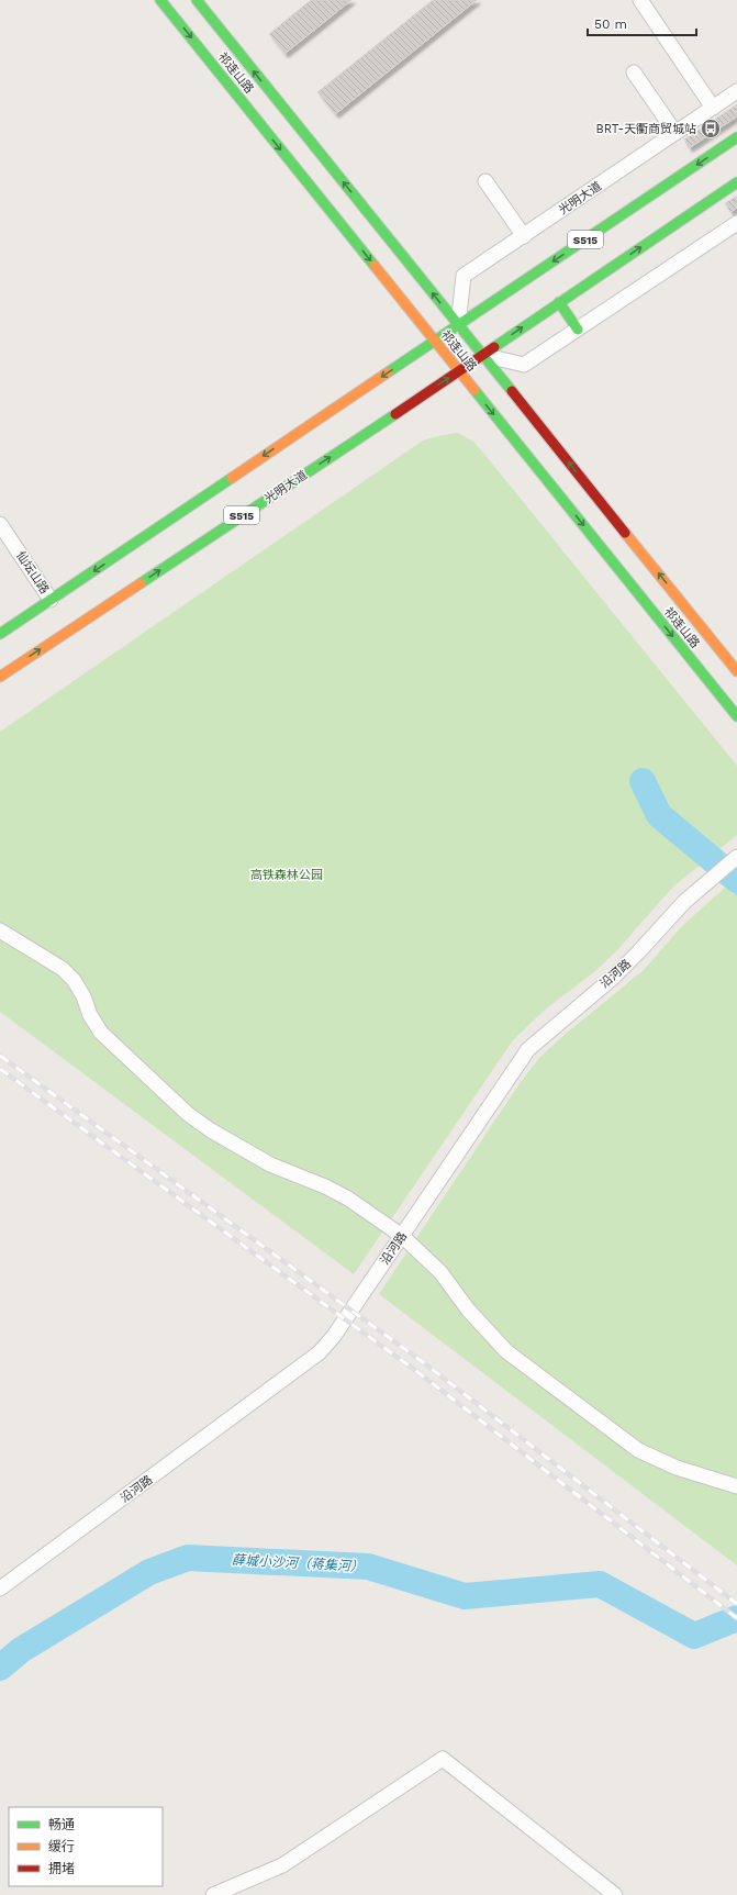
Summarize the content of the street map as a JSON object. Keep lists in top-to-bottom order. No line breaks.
{"streets":{"main road":["祁连山路","光明大道","S515"],"street":["仙坛山路","沿河路"]},"crossings":[["祁连山路","光明大道"],["祁连山路","S515"],["光明大道","S515"],["S515","仙坛山路"]],"water":["薛城小沙河（蒋集河）"],"parks":["高铁森林公园"],"places":{"bus stop":["BRT-天衢商贸城站"]},"legend":["畅通","缓行","拥堵"],"scale_bar":"50 m"}
